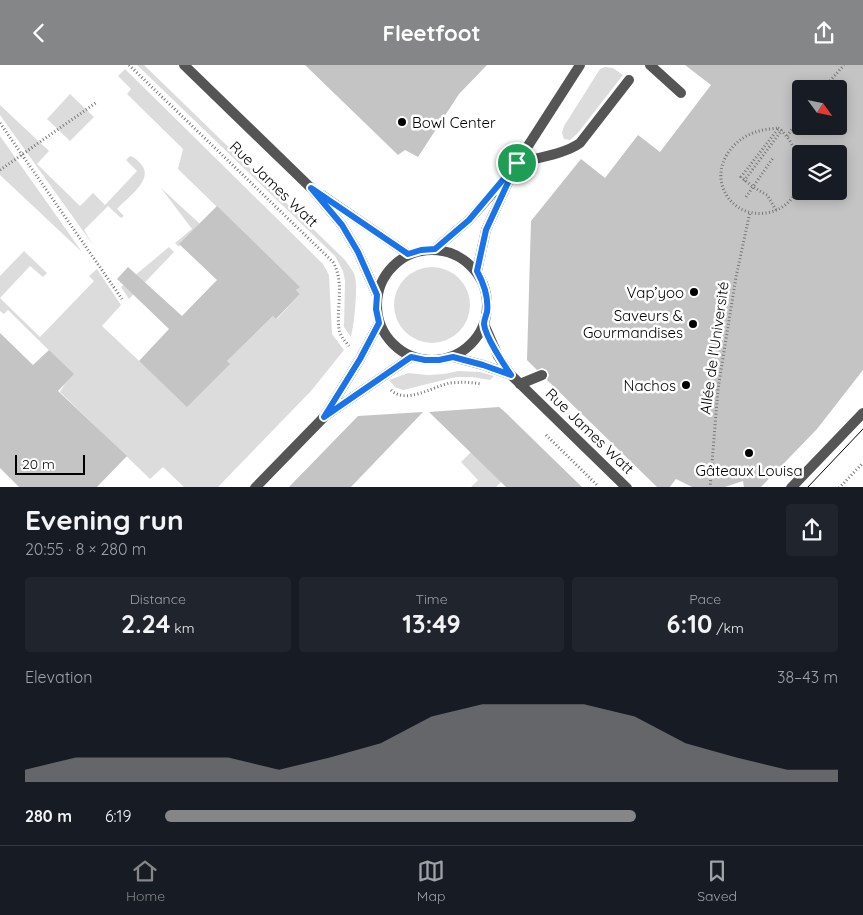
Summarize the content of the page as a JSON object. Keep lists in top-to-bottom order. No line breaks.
{"streets":{"street":["Rue James Watt"],"path":["Allée de l'Université"]},"places":["Bowl Center","Vap’yoo","Saveurs & Gourmandises","Nachos","Gâteaux Louisa"],"scale_bar":"20 m","north":"bottom right","page":{"header":"Fleetfoot","scale":"20 m","heading":["Evening run","20:55 · 8 × 280 m"],"stats":[["Distance","2.24 km"],["Time","13:49"],["Pace","6:10 /km"]],"chart":["Elevation","38–43 m"],"list":[{"name":"280 m","note":"6:19"}],"tabs":["Home","Map","Saved"]}}
